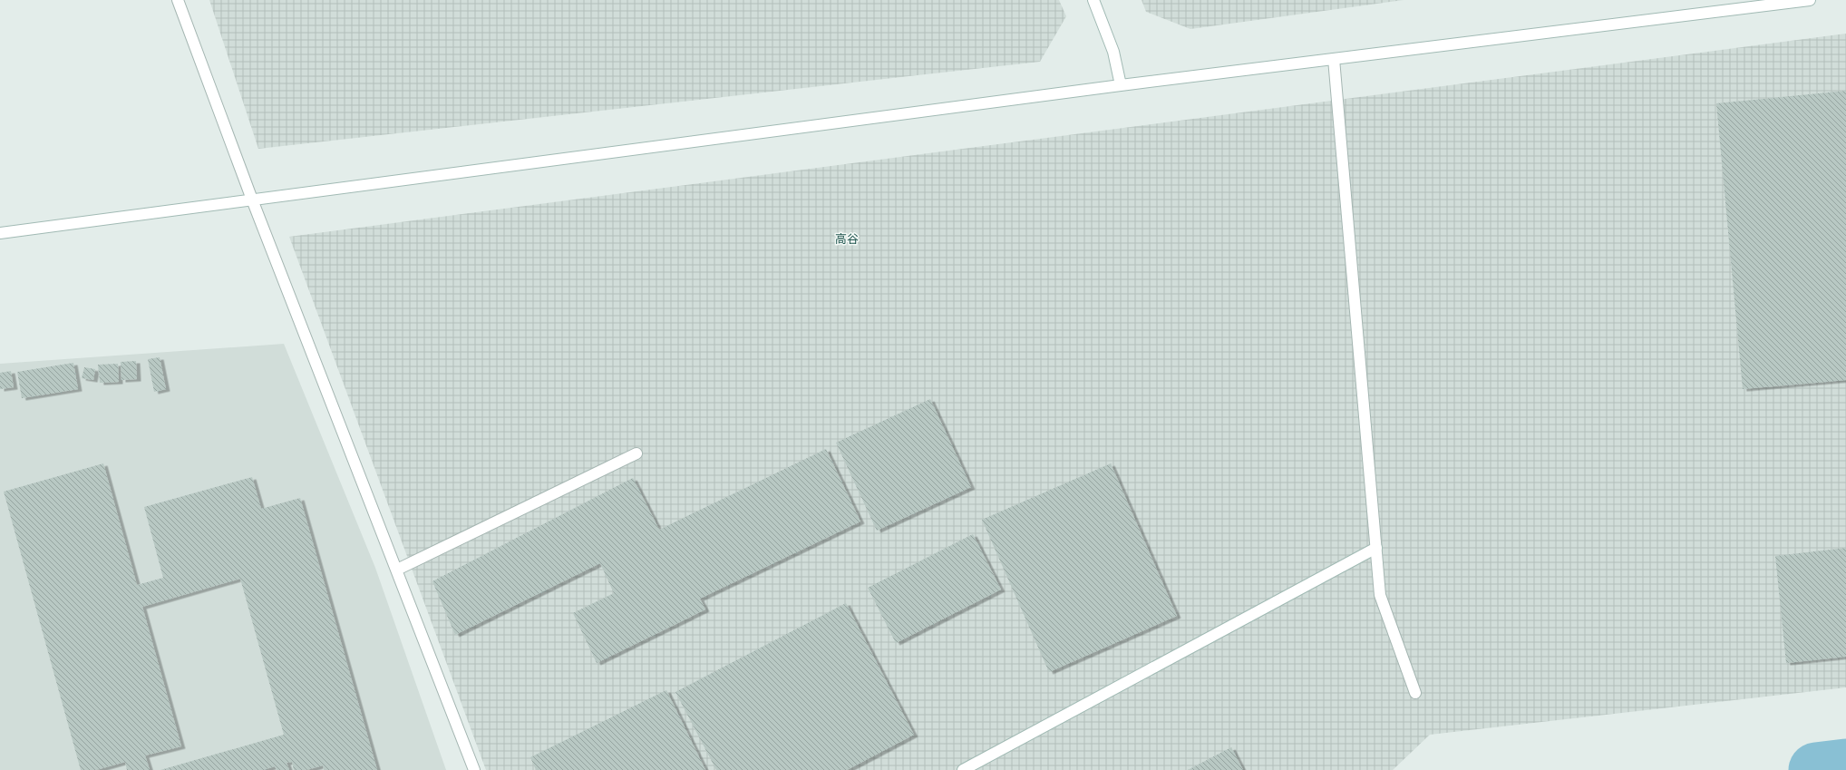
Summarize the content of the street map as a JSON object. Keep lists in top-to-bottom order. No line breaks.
{"districts":["高谷"]}
